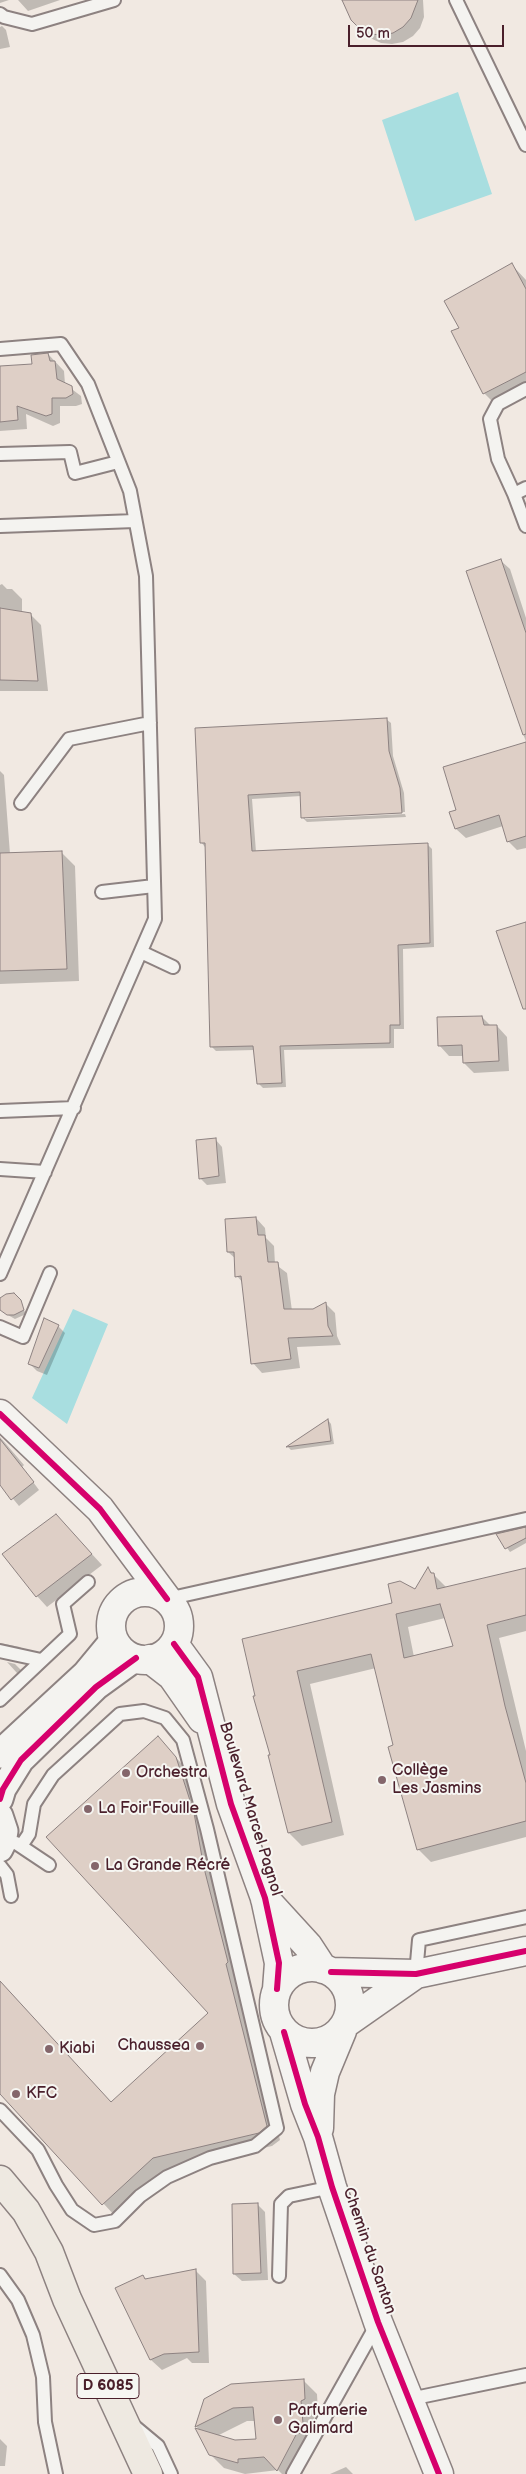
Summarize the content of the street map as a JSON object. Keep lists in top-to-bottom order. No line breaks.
{"streets":{"main road":["D 6085"],"street":["Boulevard Marcel Pagnol","Chemin du Santon"]},"crossings":[["Boulevard Marcel Pagnol","Chemin du Santon"]],"places":["Orchestra","Collège Les Jasmins","La Foir'Fouille","La Grande Récré","Chaussea","Kiabi","KFC","Parfumerie Galimard"],"scale_bar":"50 m"}
